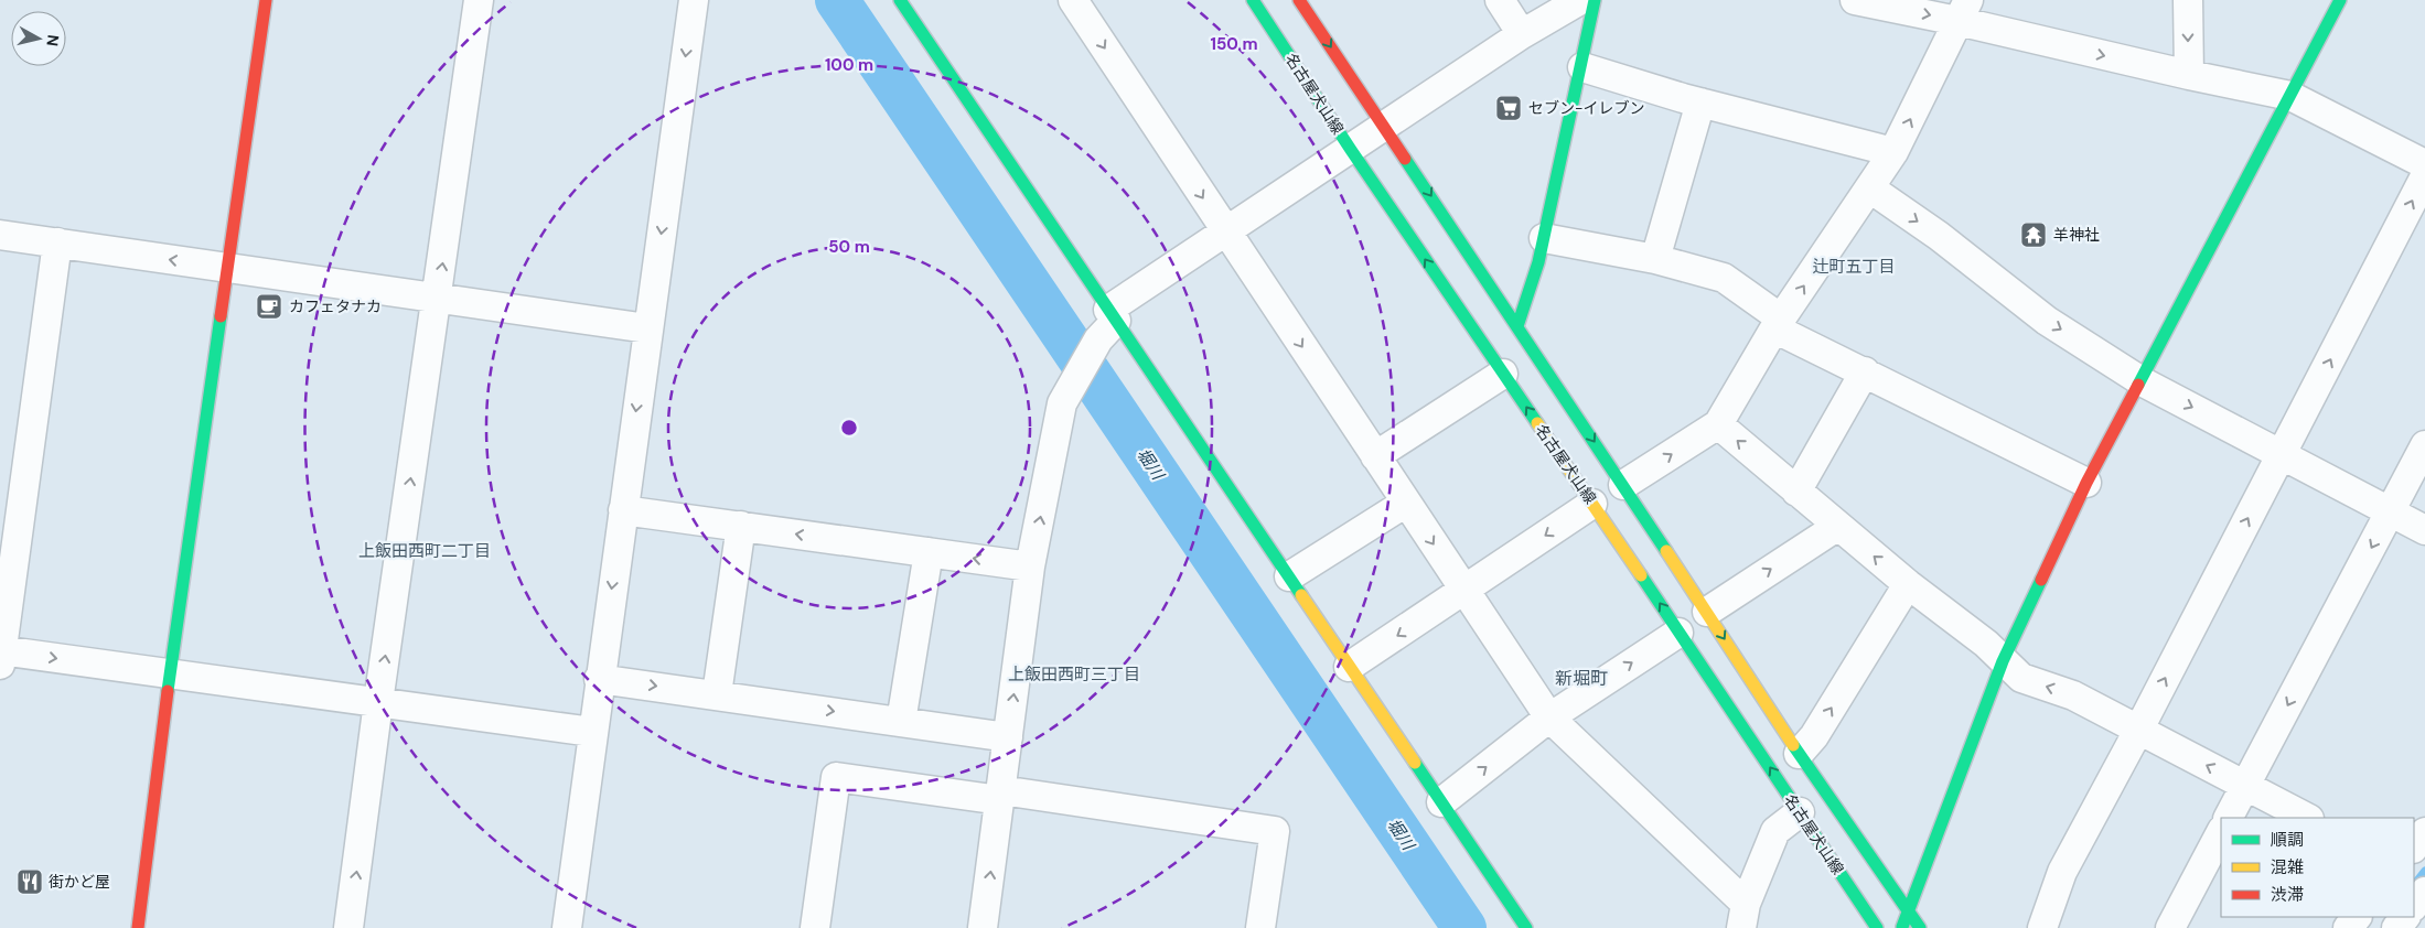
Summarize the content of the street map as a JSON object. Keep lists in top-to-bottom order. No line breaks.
{"streets":{"street":["名古屋犬山線"]},"districts":["辻町五丁目","上飯田西町二丁目","上飯田西町三丁目","新堀町"],"water":["堀川"],"places":{"supermarket":["セブン-イレブン"],"temple":["羊神社"],"cafe":["カフェタナカ"],"restaurant":["街かど屋"]},"legend":["順調","混雑","渋滞"],"north":"right","rings":["150 m","100 m","50 m"]}
